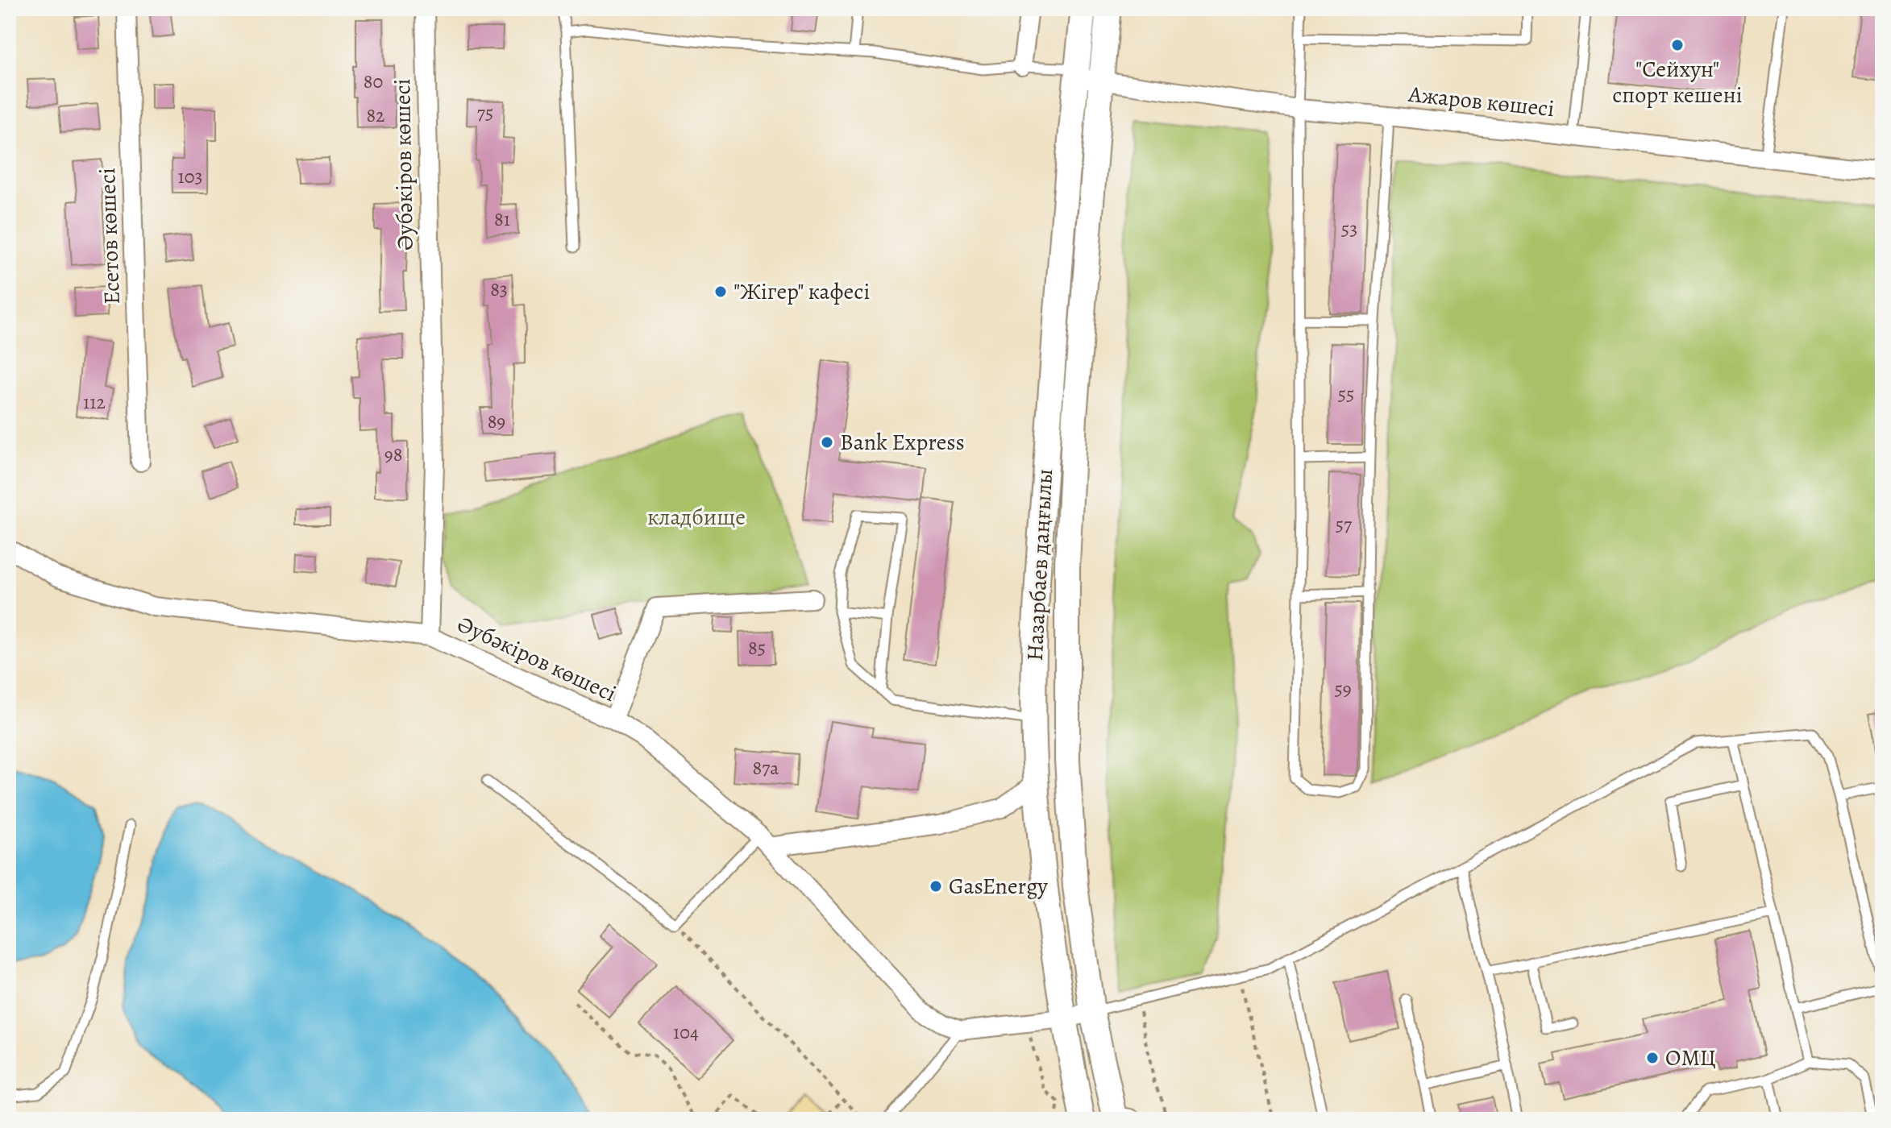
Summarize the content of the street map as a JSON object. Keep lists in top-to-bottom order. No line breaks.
{"streets":{"main road":["Назарбаев даңғылы"],"street":["Ажаров көшесі","Әубәкіров көшесі","Есетов көшесі"]},"crossings":[["Ажаров көшесі","Назарбаев даңғылы"]],"parks":["кладбище"],"places":["\"Сейхун\" спорт кешені","\"Жігер\" кафесі","Bank Express","GasEnergy","ОМЦ"],"house_numbers":["80","75","82","103","81","53","83","55","112","89","98","57","85","59","87а","104"]}
